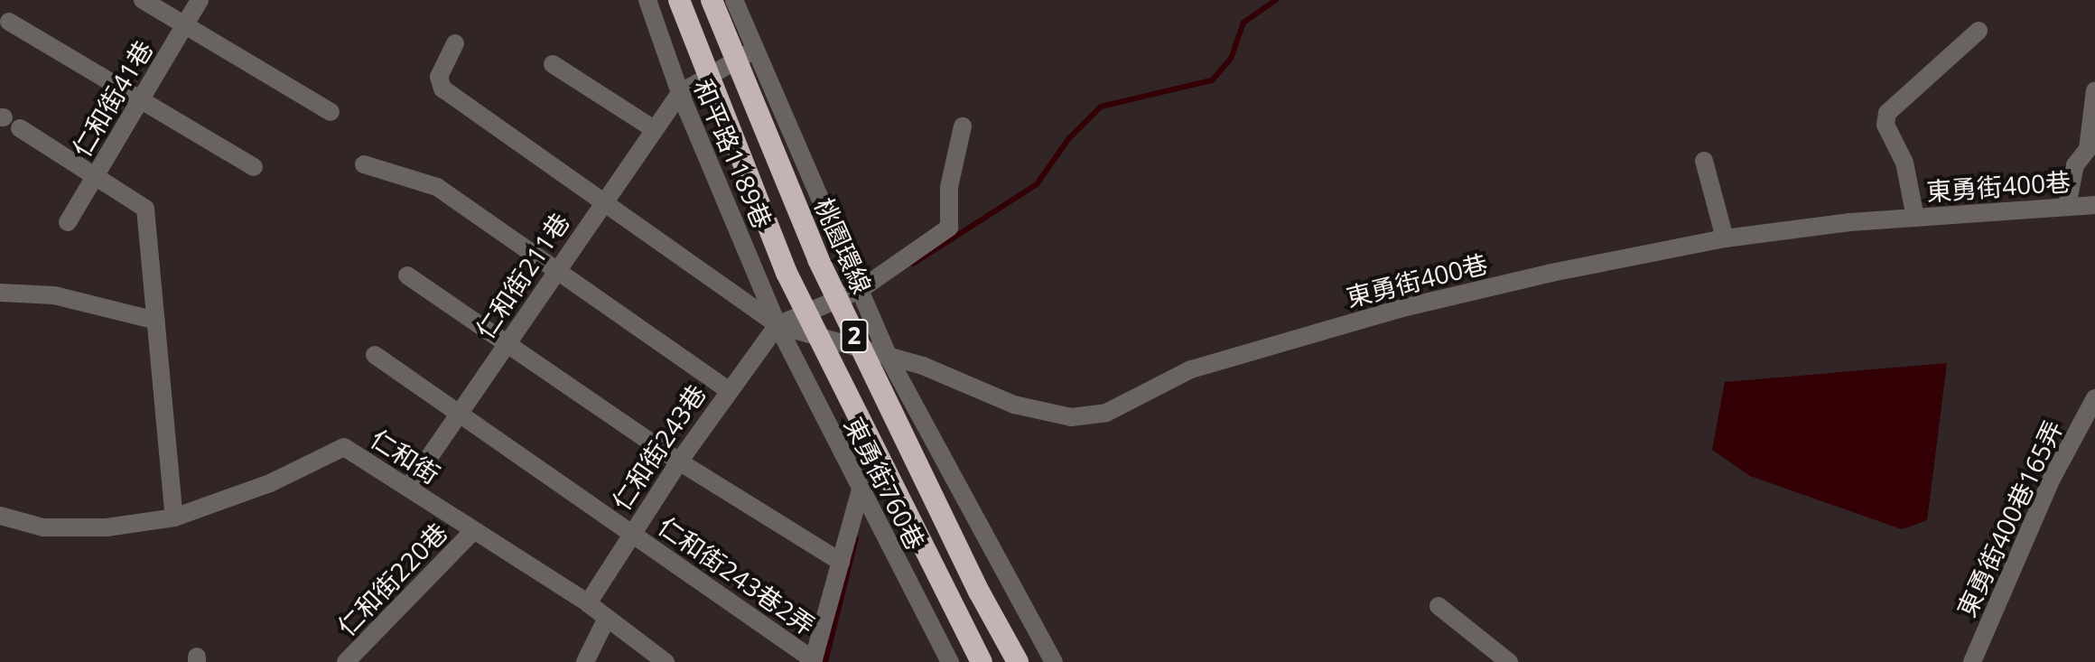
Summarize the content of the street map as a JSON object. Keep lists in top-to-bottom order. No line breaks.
{"streets":{"highway":["桃園環線","2"],"street":["仁和街41巷","和平路1189巷","東勇街400巷","仁和街211巷","仁和街243巷","仁和街","東勇街760巷","東勇街400巷165弄","仁和街243巷2弄","仁和街220巷"]},"crossings":[["和平路1189巷","東勇街400巷"],["和平路1189巷","仁和街211巷"],["和平路1189巷","仁和街243巷"],["和平路1189巷","東勇街760巷"],["東勇街400巷","仁和街243巷"],["東勇街400巷","東勇街760巷"],["仁和街211巷","仁和街"],["仁和街211巷","仁和街243巷2弄"],["仁和街243巷","仁和街"],["仁和街243巷","東勇街760巷"],["仁和街243巷","仁和街243巷2弄"],["仁和街","仁和街220巷"]]}
